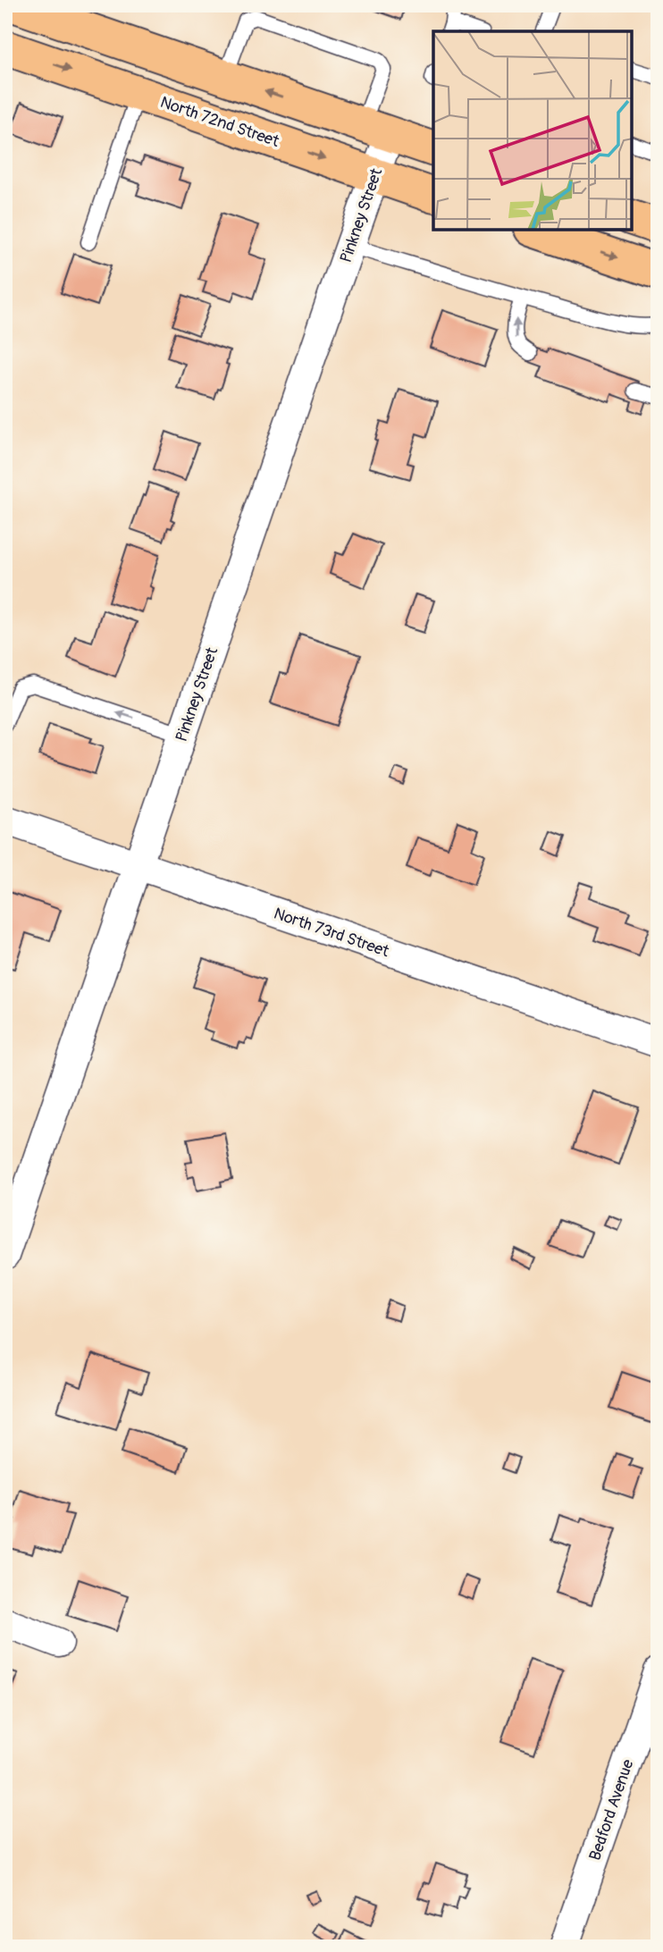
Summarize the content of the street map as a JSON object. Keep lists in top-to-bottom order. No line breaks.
{"streets":{"main road":["North 72nd Street"],"street":["Pinkney Street","North 73rd Street","Bedford Avenue"]},"crossings":[["North 72nd Street","Pinkney Street"],["Pinkney Street","North 73rd Street"]]}
